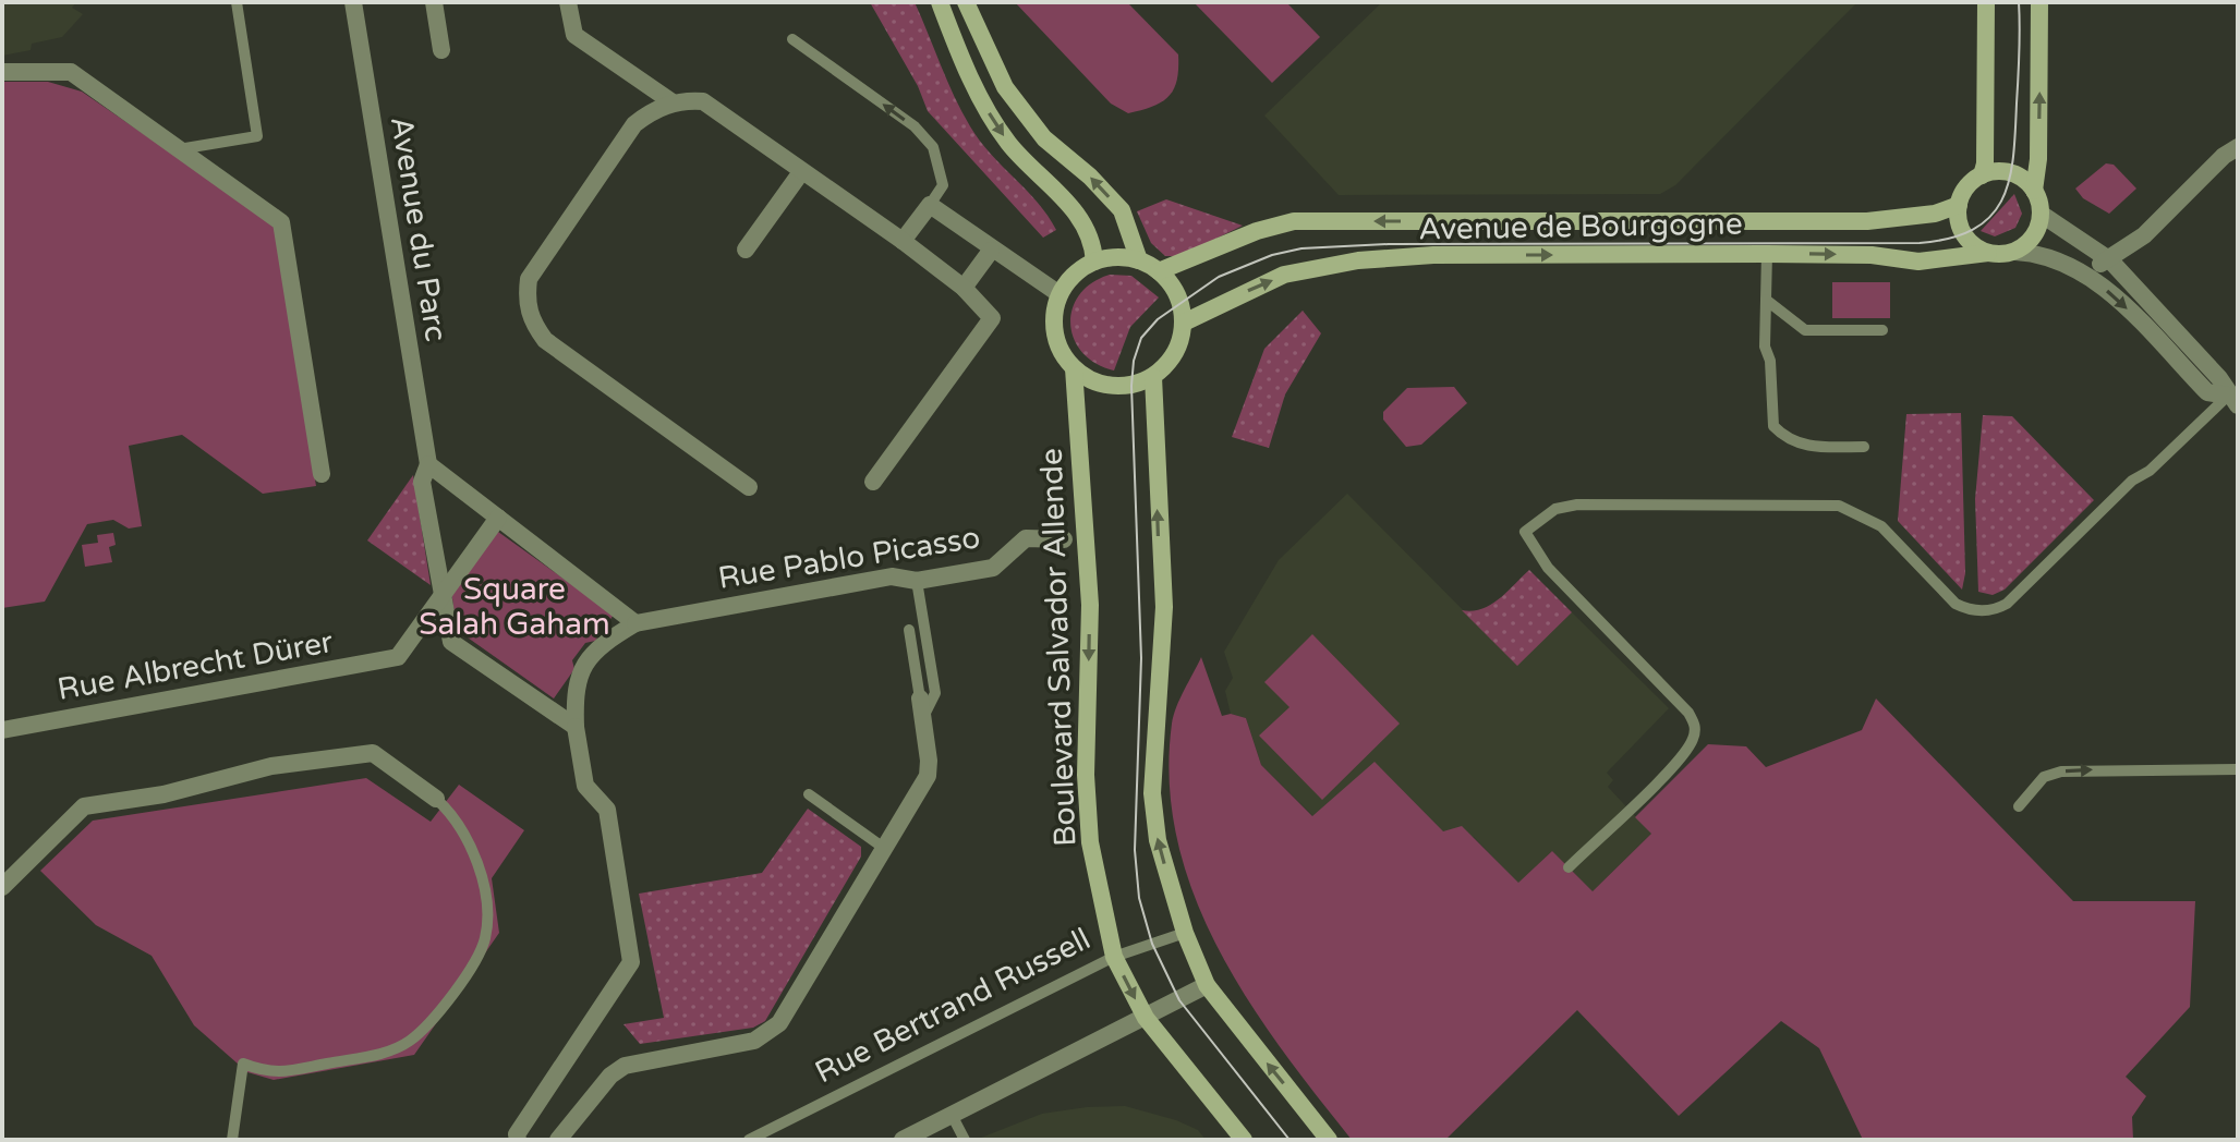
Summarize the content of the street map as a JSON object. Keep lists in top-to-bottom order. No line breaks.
{"streets":{"street":["Avenue de Bourgogne","Avenue du Parc","Rue Pablo Picasso","Boulevard Salvador Allende","Rue Albrecht Dürer"],"lane":["Rue Bertrand Russell"]},"crossings":[["Avenue de Bourgogne","Boulevard Salvador Allende"],["Avenue du Parc","Rue Albrecht Dürer"],["Boulevard Salvador Allende","Rue Bertrand Russell"]],"parks":["Square Salah Gaham"]}
